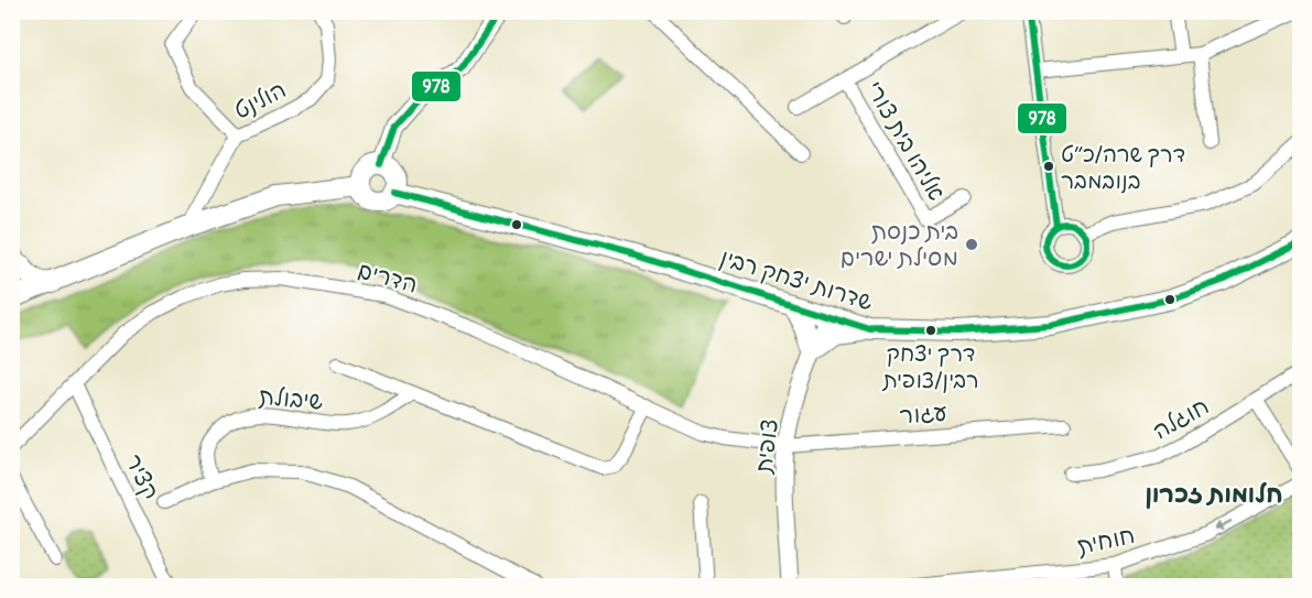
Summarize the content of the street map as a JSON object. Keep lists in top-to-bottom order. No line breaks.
{"streets":{"main road":["שדרות יצחק רבין"],"street":["הולינט","אליהו בית צורי","הדרים","שיבולת","עגור","חוגלה","צופית","קציר","חוחית"]},"crossings":[["הדרים","עגור"],["הדרים","צופית"],["הדרים","קציר"],["שדרות יצחק רבין","צופית"],["עגור","צופית"]],"one_way":["חוחית"],"districts":["חלומות זכרון"],"places":["דרך שרה/כ״ט בנובמבר","בית כנסת מסילת ישרים","דרך יצחק רבין/צופית"],"lines":["transit line 978"]}
